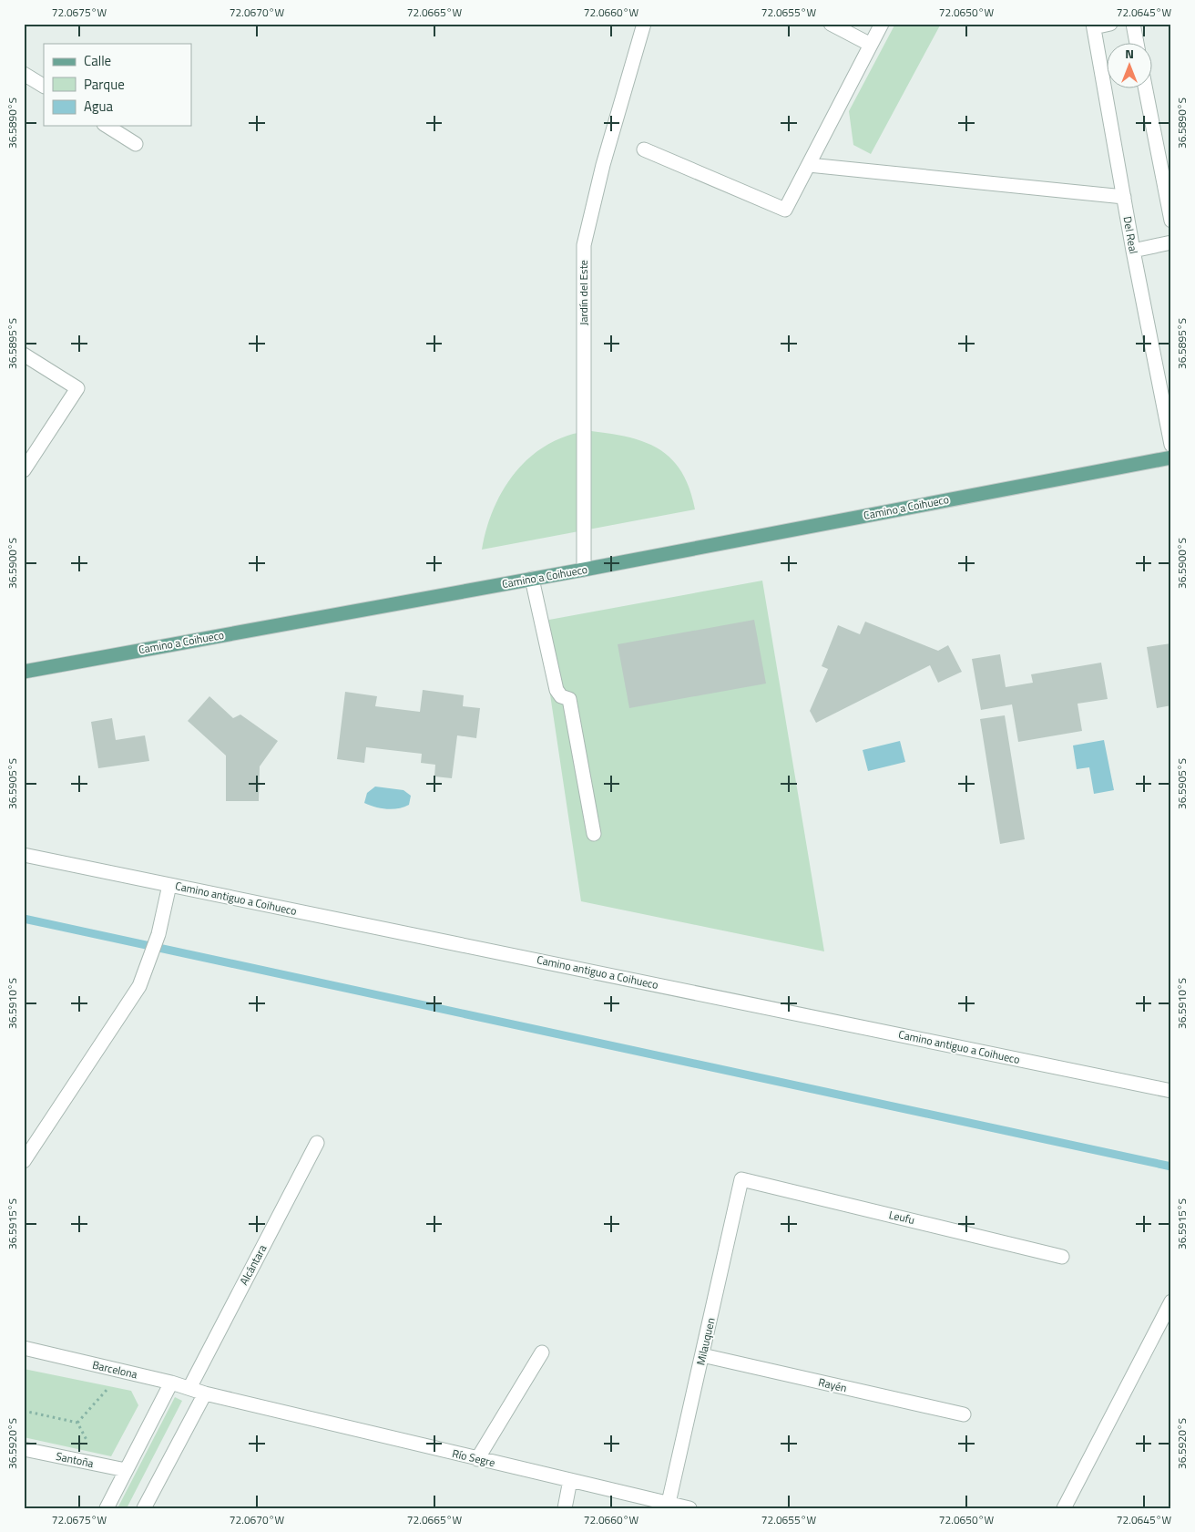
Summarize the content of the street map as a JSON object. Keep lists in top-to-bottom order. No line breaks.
{"streets":{"main road":["Camino a Coihueco"],"street":["Del Real","Jardín del Este","Camino antiguo a Coihueco","Leufu","Alcántara","Milauquen","Barcelona","Rayén","Río Segre","Santoña"]},"crossings":[["Jardín del Este","Camino a Coihueco"],["Leufu","Milauquen"],["Alcántara","Barcelona"],["Milauquen","Rayén"],["Milauquen","Río Segre"],["Barcelona","Río Segre"]],"legend":["Calle","Parque","Agua"],"north":"top","coordinates":["72.0675°W","72.0670°W","72.0665°W","72.0660°W","72.0655°W","72.0650°W","72.0645°W","36.5890°S","36.5895°S","36.5900°S","36.5905°S","36.5910°S","36.5915°S","36.5920°S"]}
